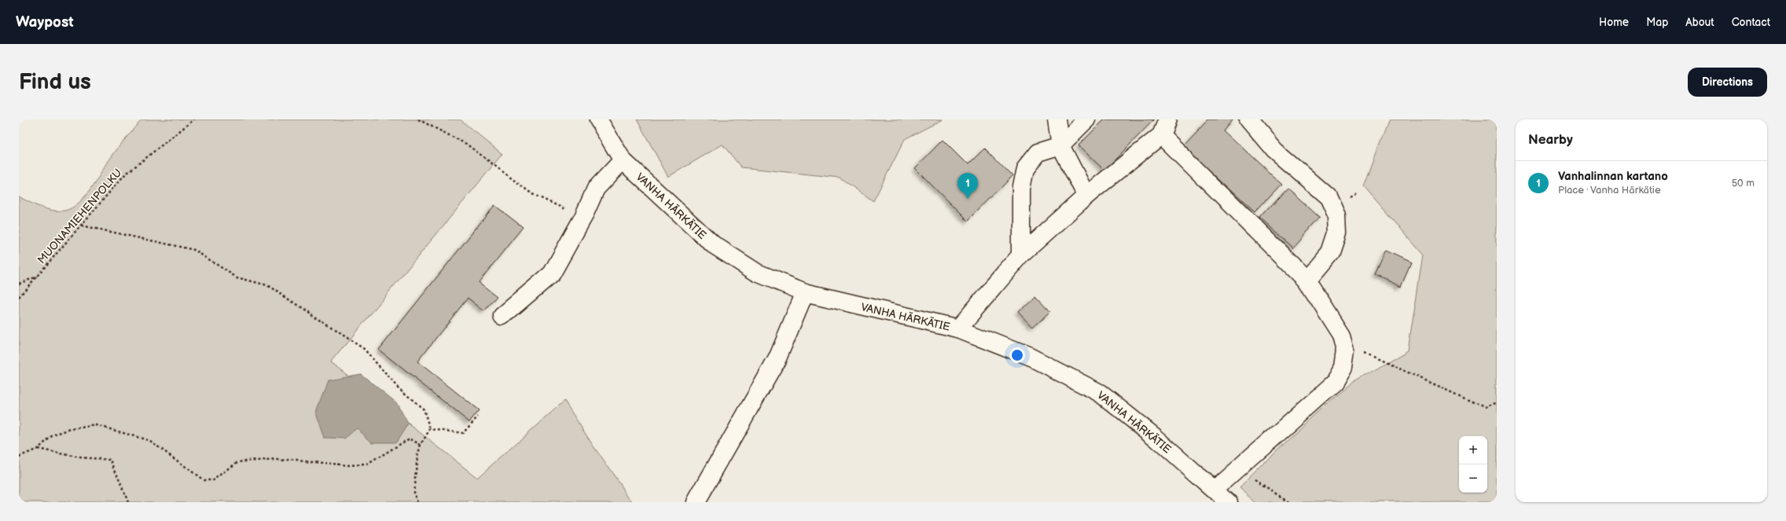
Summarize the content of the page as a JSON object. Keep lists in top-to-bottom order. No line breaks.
{"streets":{"street":["VANHA HÄRKÄTIE"],"path":["MUONAMIEHENPOLKU"]},"page":{"header":"Waypost","nav":["Home","Map","About","Contact"],"buttons":"Directions","title":"Find us","heading":"Nearby","list":[{"mark":"1","name":"Vanhalinnan kartano","note":"Place · Vanha Härkätie","value":"50 m"}],"pins":"1","map_buttons":["+","−"]}}
